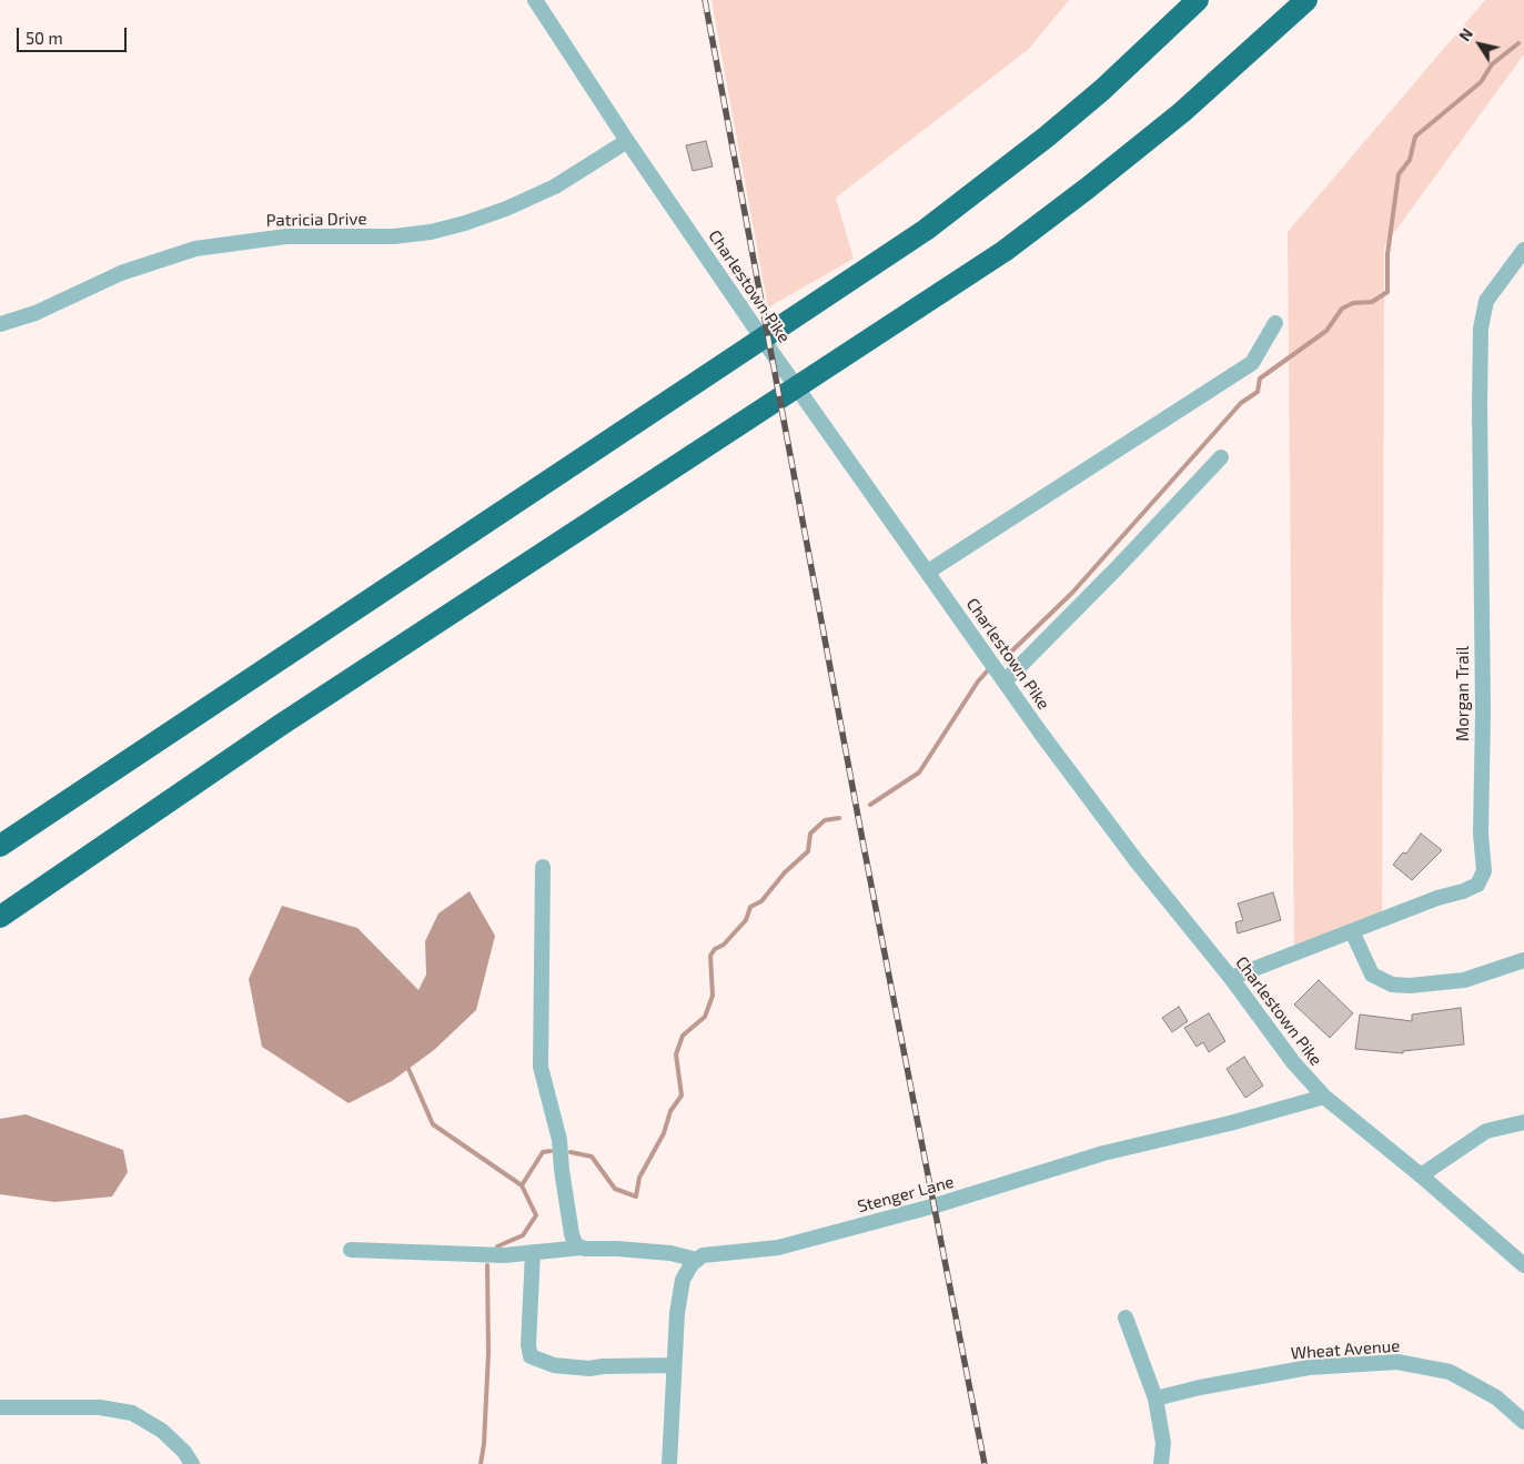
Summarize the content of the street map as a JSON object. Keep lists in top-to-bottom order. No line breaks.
{"streets":{"street":["Patricia Drive","Charlestown Pike","Morgan Trail","Stenger Lane","Wheat Avenue"]},"crossings":[["Patricia Drive","Charlestown Pike"],["Charlestown Pike","Morgan Trail"],["Charlestown Pike","Stenger Lane"]],"scale_bar":"50 m","north":"top left"}
